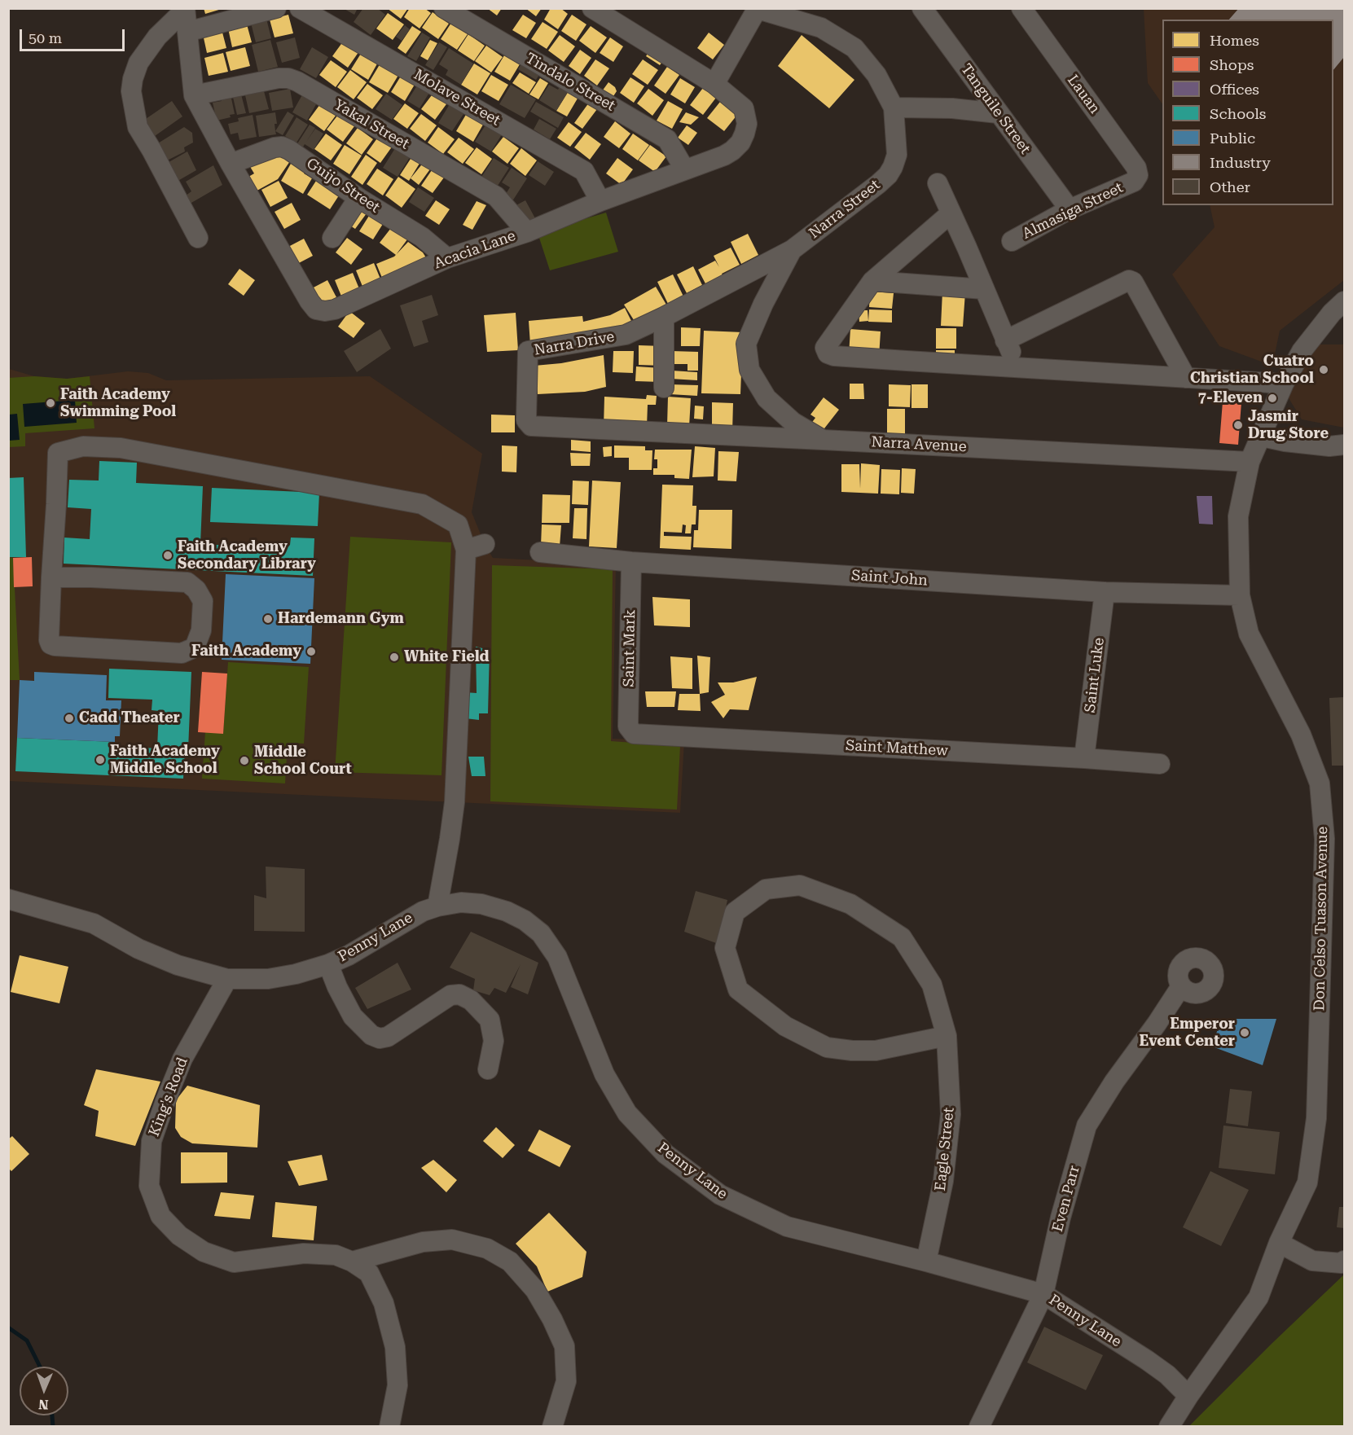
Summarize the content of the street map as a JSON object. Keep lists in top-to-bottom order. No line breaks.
{"streets":{"street":["Tindalo Street","Lauan","Molave Street","Tanguile Street","Yakal Street","Guijo Street","Narra Street","Almasiga Street","Acacia Lane","Narra Drive","Narra Avenue","Saint John","Saint Mark","Saint Luke","Saint Matthew","Don Celso Tuason Avenue","Penny Lane","King's Road","Eagle Street","Even Parr"]},"crossings":[["Tindalo Street","Acacia Lane"],["Lauan","Almasiga Street"],["Molave Street","Acacia Lane"],["Tanguile Street","Almasiga Street"],["Yakal Street","Acacia Lane"],["Guijo Street","Acacia Lane"],["Narra Street","Narra Drive"],["Narra Street","Narra Avenue"],["Narra Drive","Narra Avenue"],["Narra Avenue","Don Celso Tuason Avenue"],["Saint John","Saint Mark"],["Saint John","Saint Luke"],["Saint John","Don Celso Tuason Avenue"],["Saint Mark","Saint Matthew"],["Saint Luke","Saint Matthew"],["Don Celso Tuason Avenue","Penny Lane"],["Penny Lane","King's Road"],["Penny Lane","Eagle Street"],["Penny Lane","Even Parr"]],"places":["Cuatro Christian School","7-Eleven","Faith Academy Swimming Pool","Jasmir Drug Store","Faith Academy Secondary Library","Hardemann Gym","Faith Academy","White Field","Cadd Theater","Faith Academy Middle School","Middle School Court","Emperor Event Center"],"legend":["Homes","Shops","Offices","Schools","Public","Industry","Other"],"scale_bar":"50 m","north":"bottom"}
